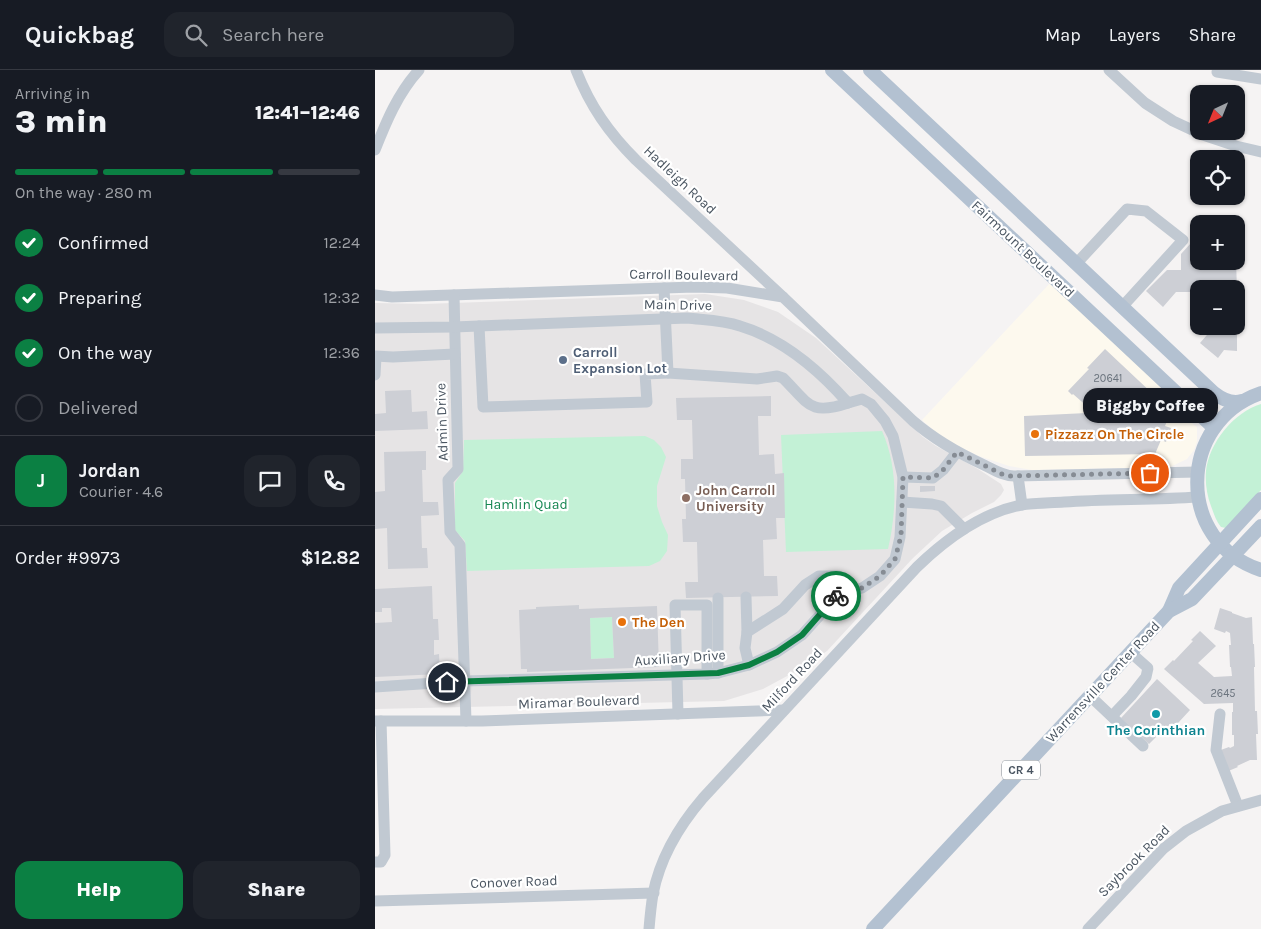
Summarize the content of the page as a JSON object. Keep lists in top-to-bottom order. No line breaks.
{"streets":{"main road":["Fairmount Boulevard","Warrensville Center Road","CR 4"],"street":["Hadleigh Road","Carroll Boulevard","Main Drive","Admin Drive","Auxiliary Drive","Milford Road","Miramar Boulevard","Saybrook Road","Conover Road"]},"crossings":[["Hadleigh Road","Carroll Boulevard"],["Carroll Boulevard","Admin Drive"],["Main Drive","Admin Drive"],["Admin Drive","Auxiliary Drive"],["Admin Drive","Miramar Boulevard"],["Milford Road","Miramar Boulevard"],["Milford Road","Conover Road"]],"parks":["Hamlin Quad"],"places":["Carroll Expansion Lot","Pizzazz On The Circle","Biggby Coffee","John Carroll University","The Den","The Corinthian"],"house_numbers":["20641","2645"],"north":"bottom left","page":{"header":"Quickbag","search":"Search here","nav":["Map","Layers","Share"],"heading":["3 min","Arriving in","12:41–12:46"],"panel":["Jordan","Courier · 4.6","Order #9973","$12.82"],"map_buttons":["+","−"],"bar":"On the way · 280 m","list":[["Confirmed","12:24"],["Preparing","12:32"],["On the way","12:36"],"Delivered"],"bubble":"Biggby Coffee","round":"J","buttons":["Help","Share"]}}
